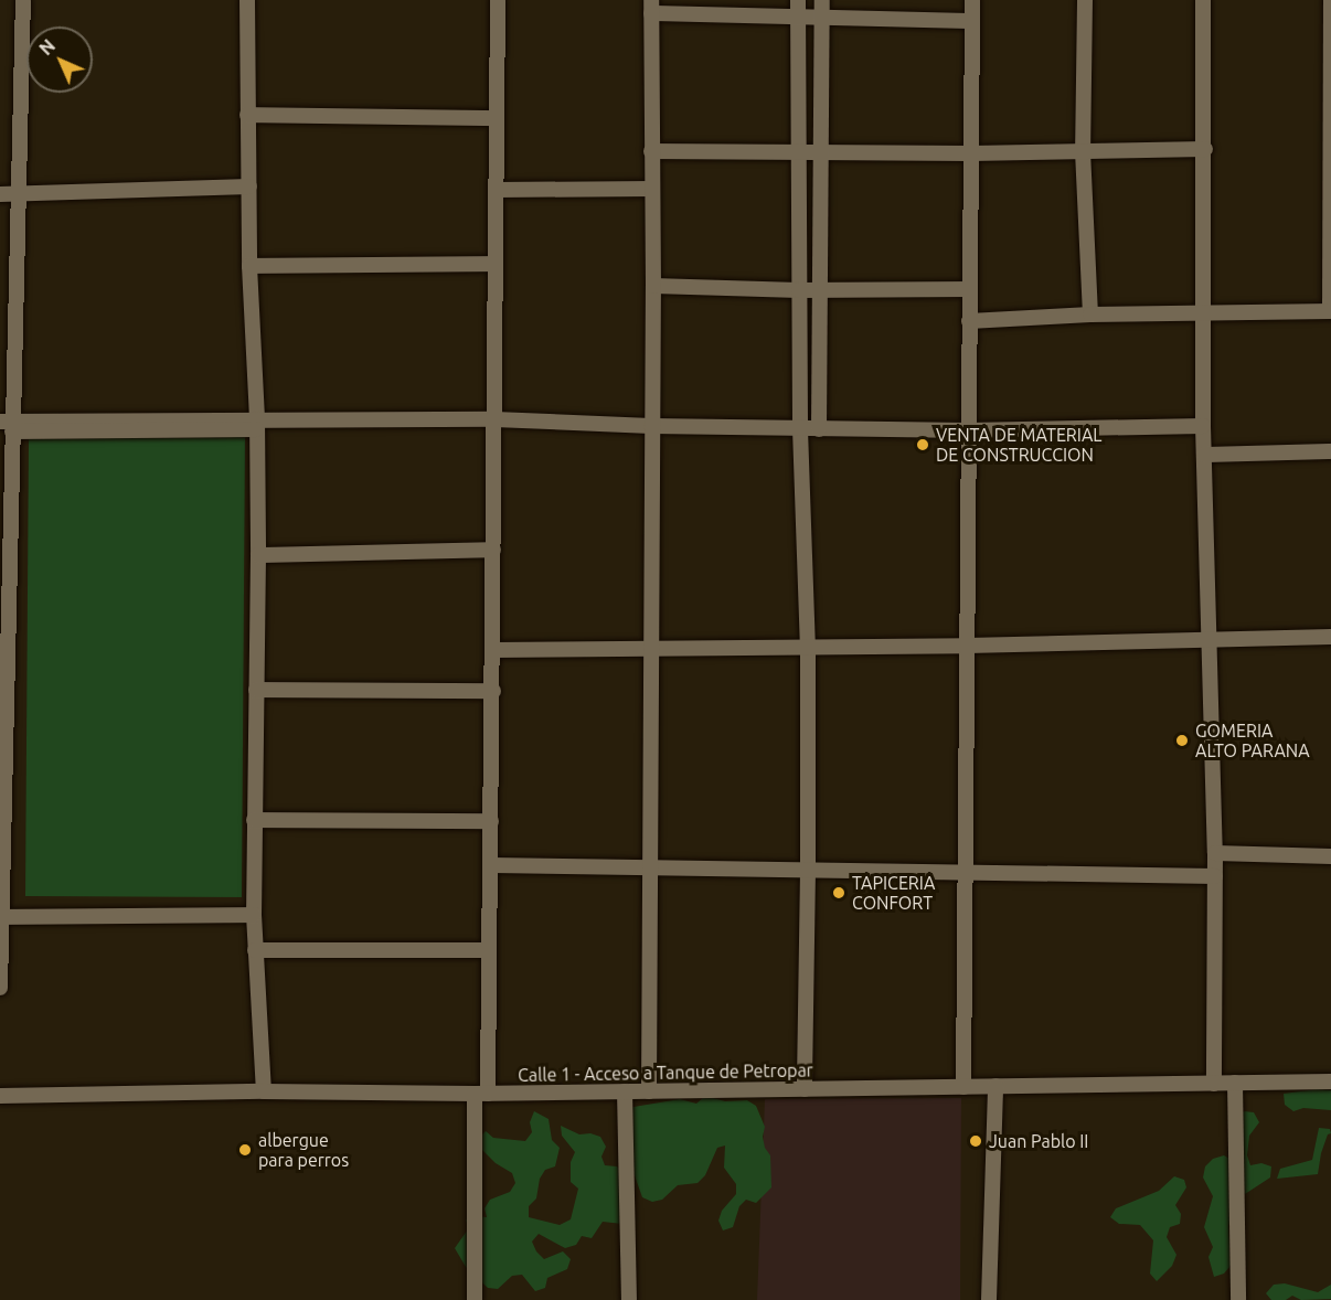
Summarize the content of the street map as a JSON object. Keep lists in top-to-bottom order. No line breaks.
{"streets":{"street":["Calle 1 - Acceso a Tanque de Petropar"]},"places":["VENTA DE MATERIAL DE CONSTRUCCION","GOMERIA ALTO PARANA","TAPICERIA CONFORT","Juan Pablo II","albergue para perros"],"north":"top left"}
